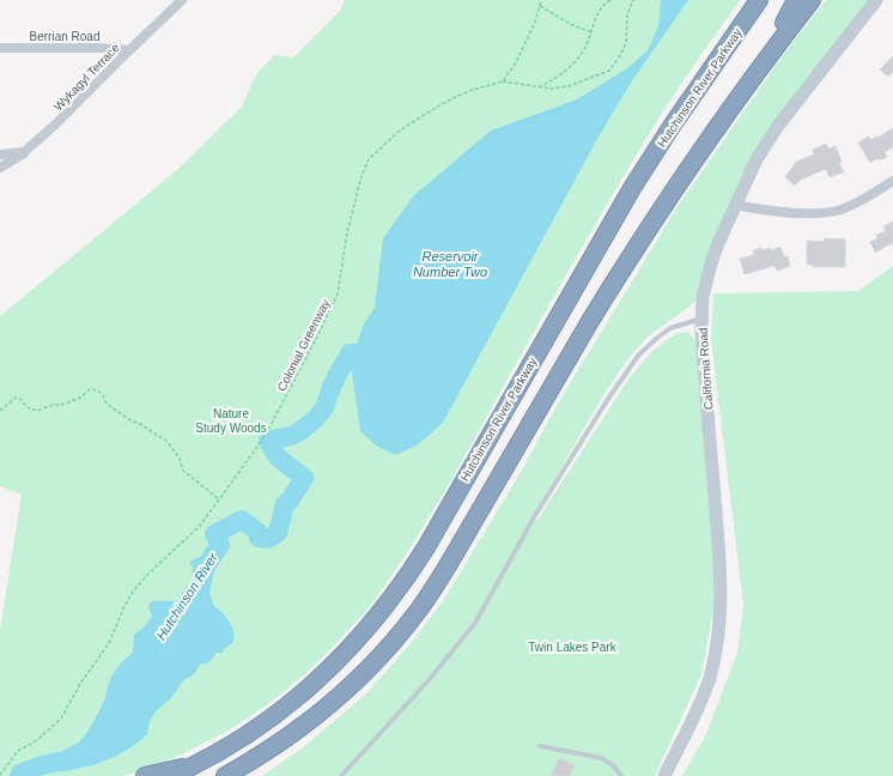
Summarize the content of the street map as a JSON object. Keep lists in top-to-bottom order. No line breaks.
{"streets":{"highway":["Hutchinson River Parkway"],"main road":["California Road"],"street":["Berrian Road","Wykagyl Terrace"],"path":["Colonial Greenway"]},"crossings":[["Berrian Road","Wykagyl Terrace"]],"water":["Reservoir Number Two","Hutchinson River"],"parks":["Nature Study Woods","Twin Lakes Park"]}
